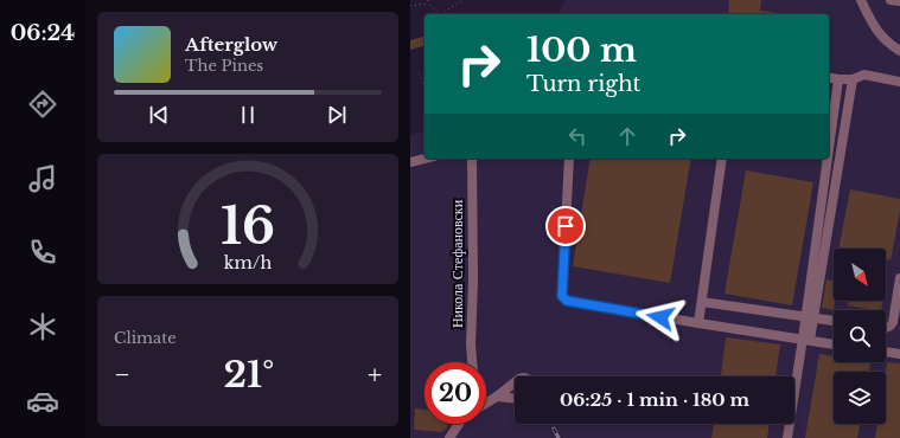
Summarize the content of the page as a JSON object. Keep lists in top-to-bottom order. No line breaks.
{"streets":{"street":["Никола Стефановски"]},"north":"bottom right","page":{"tabs":"06:24","turn":["100 m","Turn right"],"song":["Afterglow","The Pines"],"tile":"Climate","heat":["−","21°","+"],"limit":"20","trip":"06:25 · 1 min · 180 m","gauge":["16","km/h"]}}
